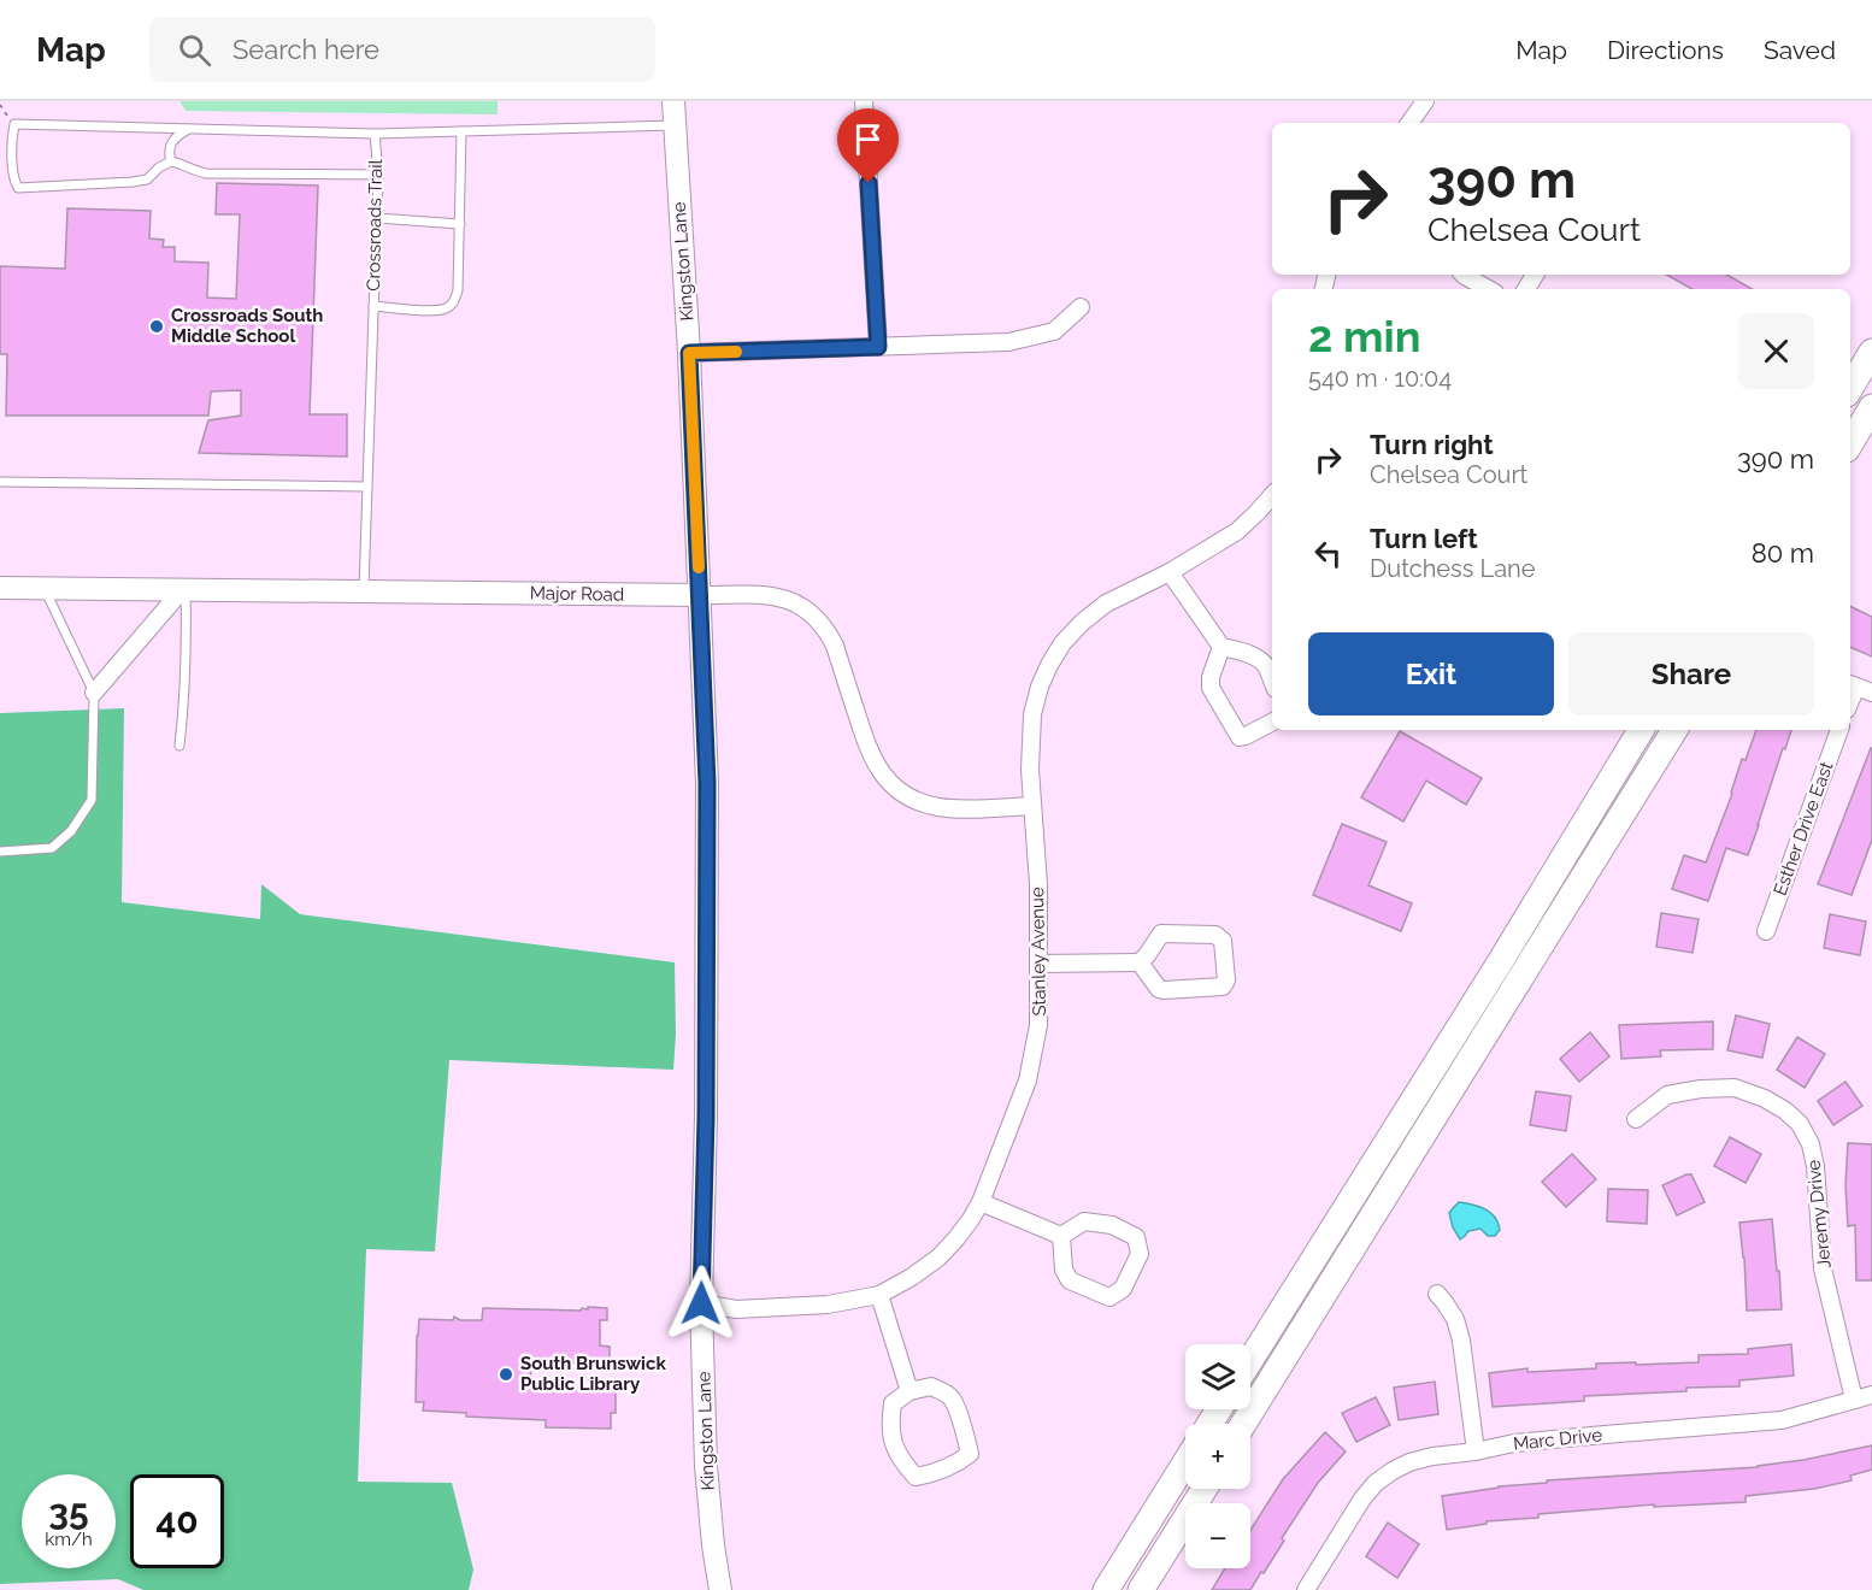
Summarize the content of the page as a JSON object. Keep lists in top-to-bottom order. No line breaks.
{"streets":{"street":["Kingston Lane","Major Road","Esther Drive East","Stanley Avenue","Jeremy Drive","Marc Drive"],"lane":["Crossroads Trail"]},"crossings":[["Crossroads Trail","Major Road"],["Kingston Lane","Major Road"],["Kingston Lane","Stanley Avenue"],["Major Road","Stanley Avenue"],["Jeremy Drive","Marc Drive"]],"places":["Crossroads South Middle School","South Brunswick Public Library"],"page":{"header":"Map","search":"Search here","nav":["Map","Directions","Saved"],"turn":["390 m","Chelsea Court"],"heading":["2 min","540 m · 10:04"],"list":[{"name":"Turn right","note":"Chelsea Court","value":"390 m"},{"name":"Turn left","note":"Dutchess Lane","value":"80 m"}],"buttons":["Exit","Share"],"map_buttons":["+","−"],"speed":"35 km/h","limit":"40"}}
